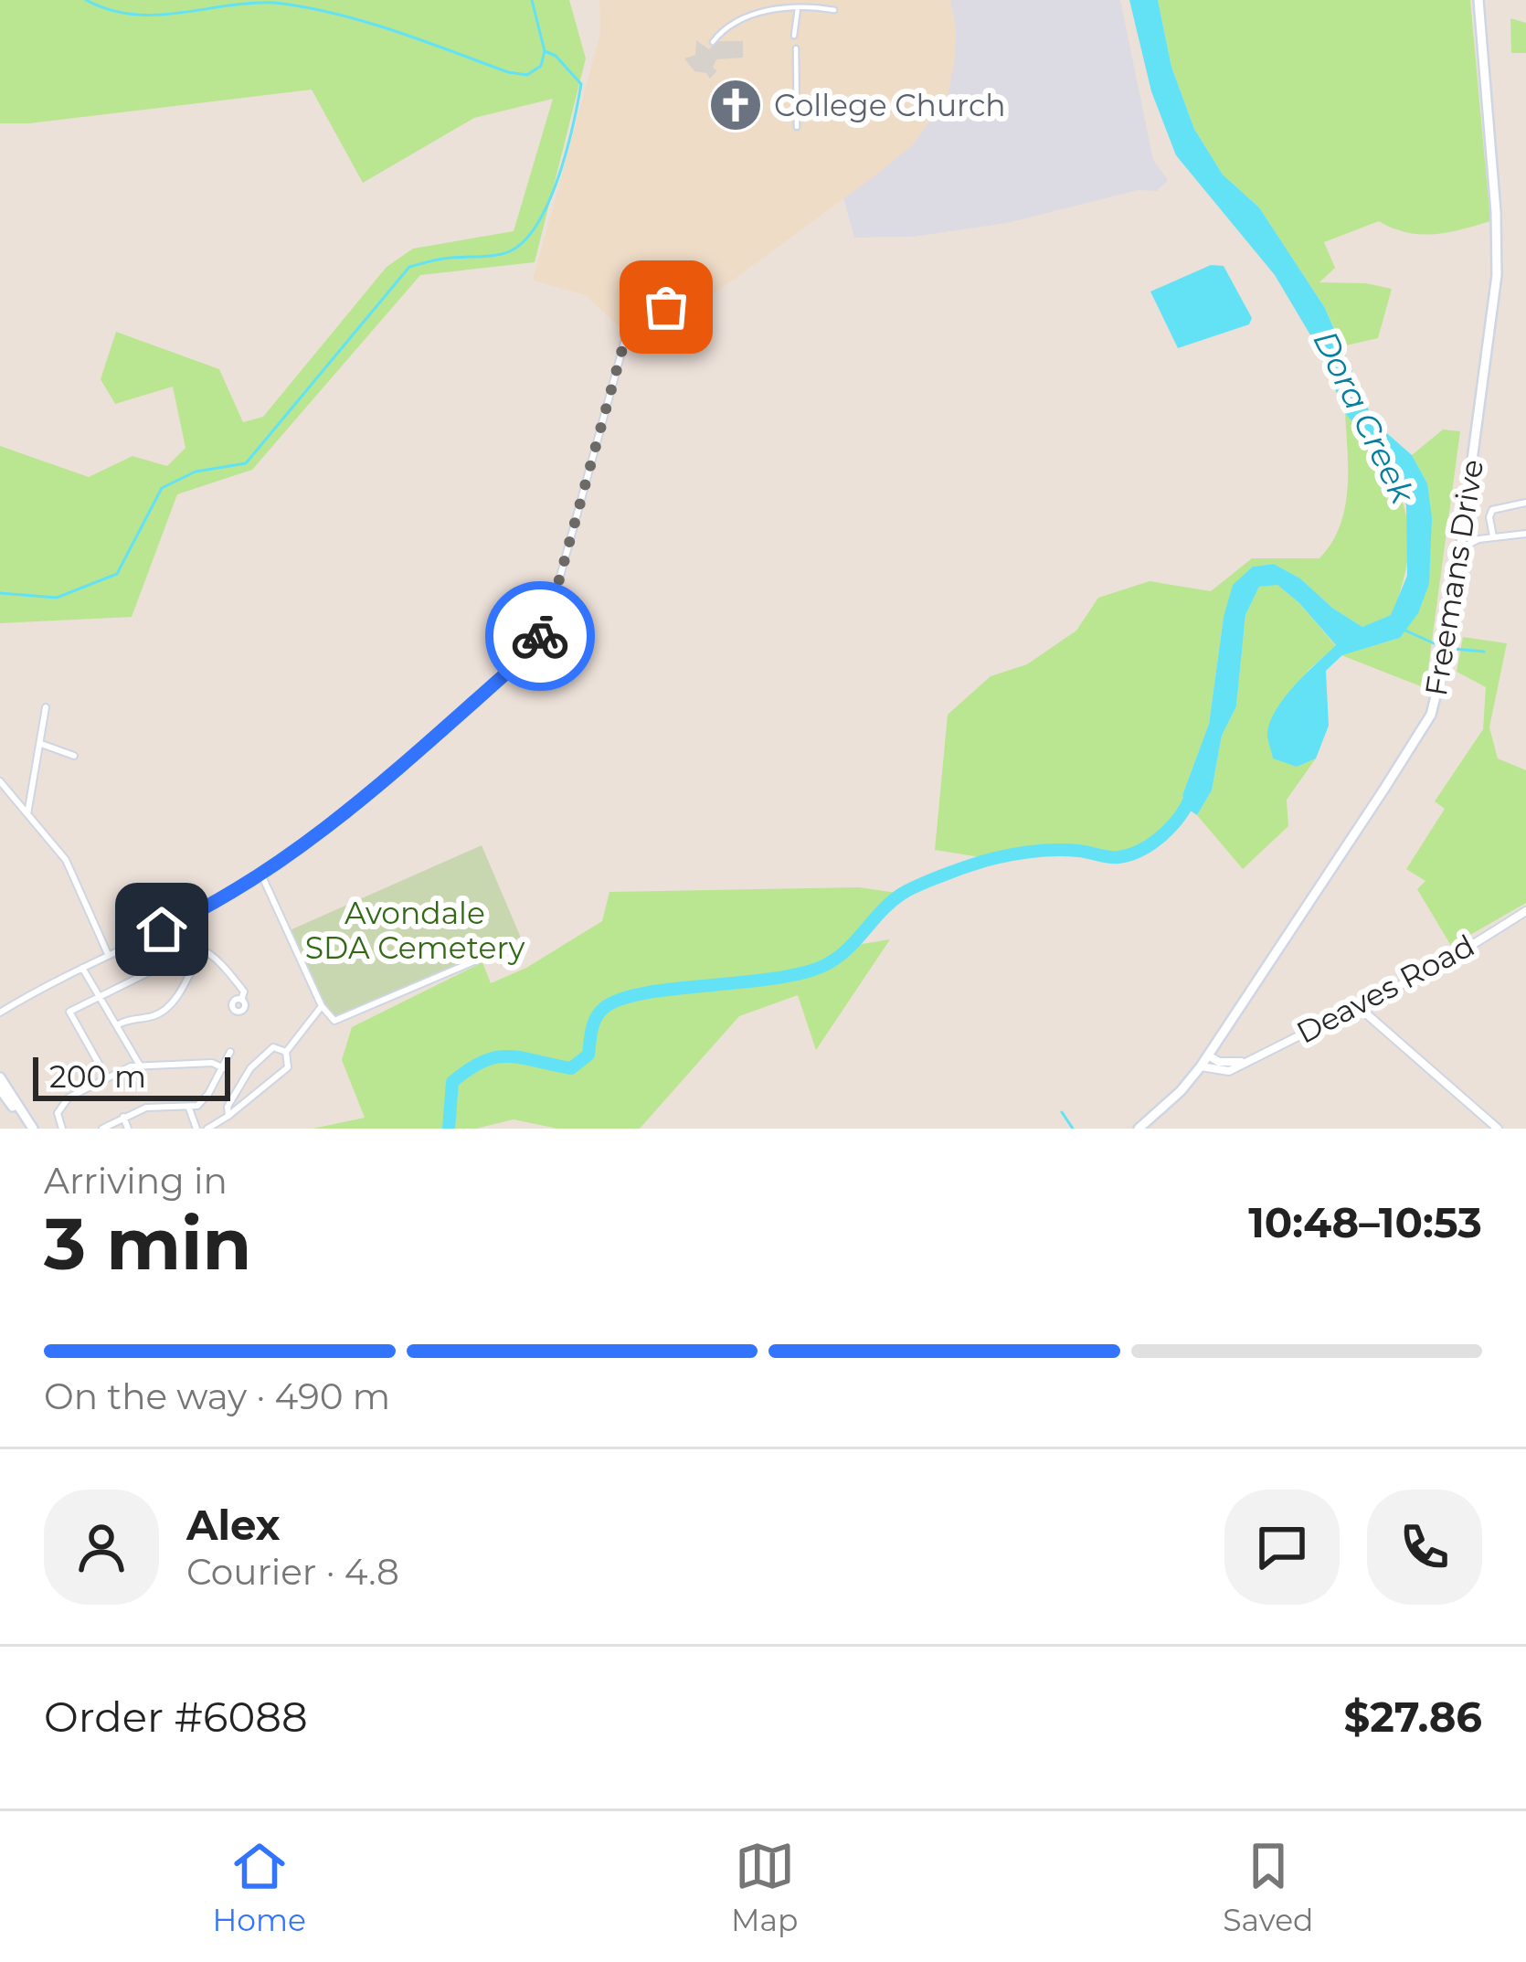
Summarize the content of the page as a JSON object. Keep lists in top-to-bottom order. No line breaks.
{"streets":{"main road":["Freemans Drive"],"street":["Deaves Road"]},"crossings":[["Freemans Drive","Deaves Road"]],"water":["Dora Creek"],"parks":["Avondale SDA Cemetery"],"places":{"church":["College Church"]},"scale_bar":"200 m","page":{"scale":"200 m","heading":["3 min","Arriving in","10:48–10:53"],"panel":["Alex","Courier · 4.8","Order #6088","$27.86"],"bar":"On the way · 490 m","tabs":["Home","Map","Saved"]}}
